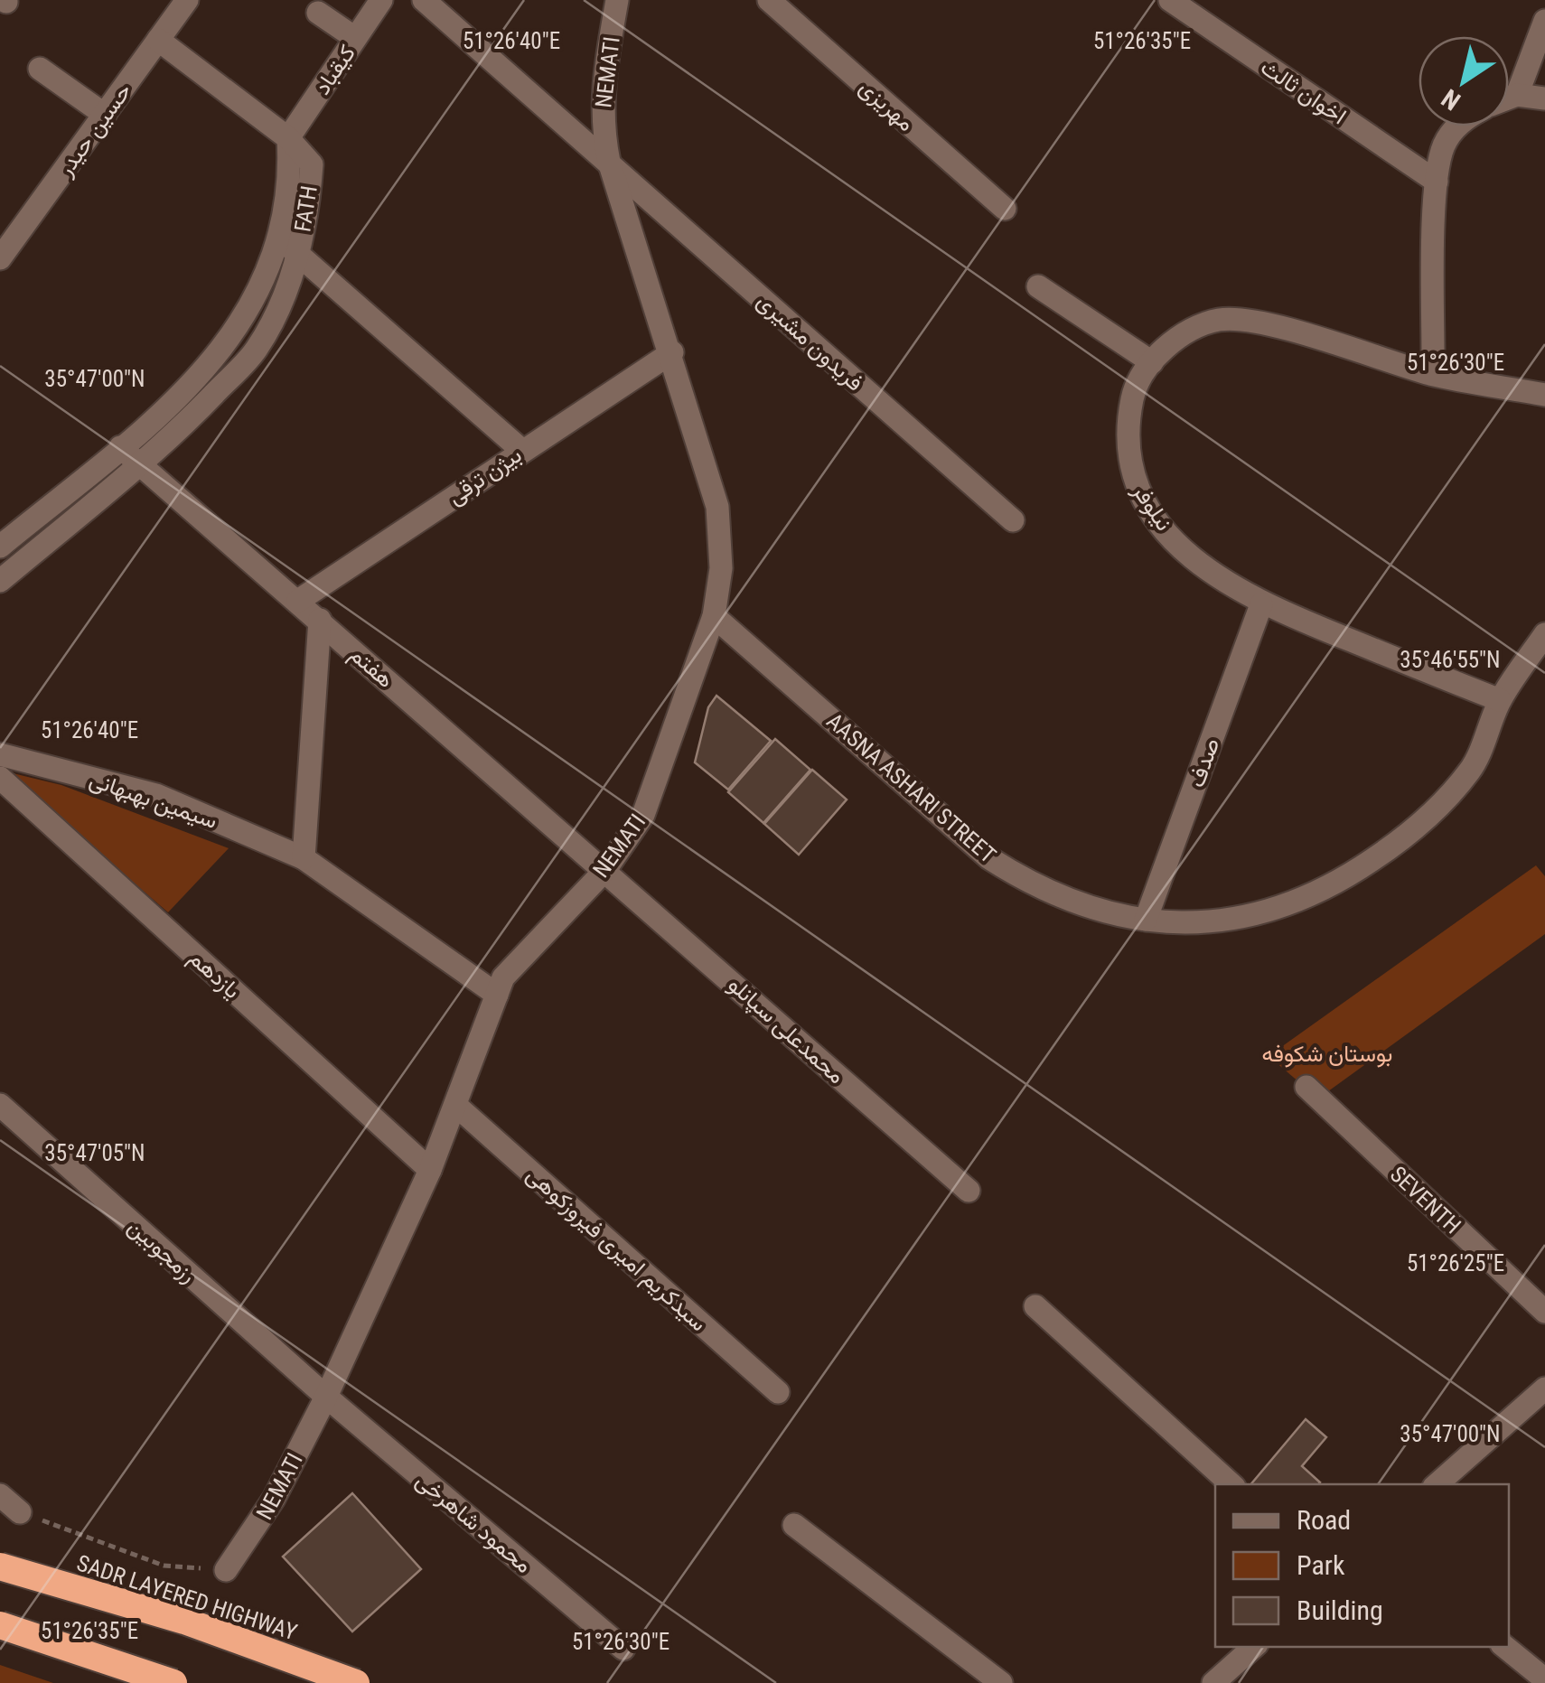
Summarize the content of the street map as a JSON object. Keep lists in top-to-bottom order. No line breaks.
{"streets":{"highway":["SADR LAYERED HIGHWAY"],"street":["کیقباد","NEMATI","اخوان ثالث","مهریزی","حسین حیدر","FATH","فریدون مشیری","بیژن ترقی","نیلوفر","هفتم","صدف","AASNA ASHARI STREET","سیمین بهبهانی","یازدهم","محمدعلی سپانلو","SEVENTH","سیدکریم امیری فیروزکوهی","رزمجوبین","محمود شاهرخی"]},"crossings":[["کیقباد","FATH"],["NEMATI","فریدون مشیری"],["NEMATI","بیژن ترقی"],["NEMATI","هفتم"],["NEMATI","AASNA ASHARI STREET"],["NEMATI","سیمین بهبهانی"],["NEMATI","یازدهم"],["NEMATI","محمدعلی سپانلو"],["NEMATI","سیدکریم امیری فیروزکوهی"],["NEMATI","رزمجوبین"],["NEMATI","محمود شاهرخی"],["FATH","هفتم"],["بیژن ترقی","هفتم"],["نیلوفر","صدف"],["نیلوفر","AASNA ASHARI STREET"],["هفتم","محمدعلی سپانلو"],["صدف","AASNA ASHARI STREET"],["رزمجوبین","محمود شاهرخی"]],"parks":["بوستان شکوفه"],"legend":["Road","Park","Building"],"north":"bottom left","coordinates":["51°26'40\"E","51°26'35\"E","51°26'30\"E","35°47'00\"N","35°46'55\"N","35°47'05\"N","51°26'25\"E"]}
